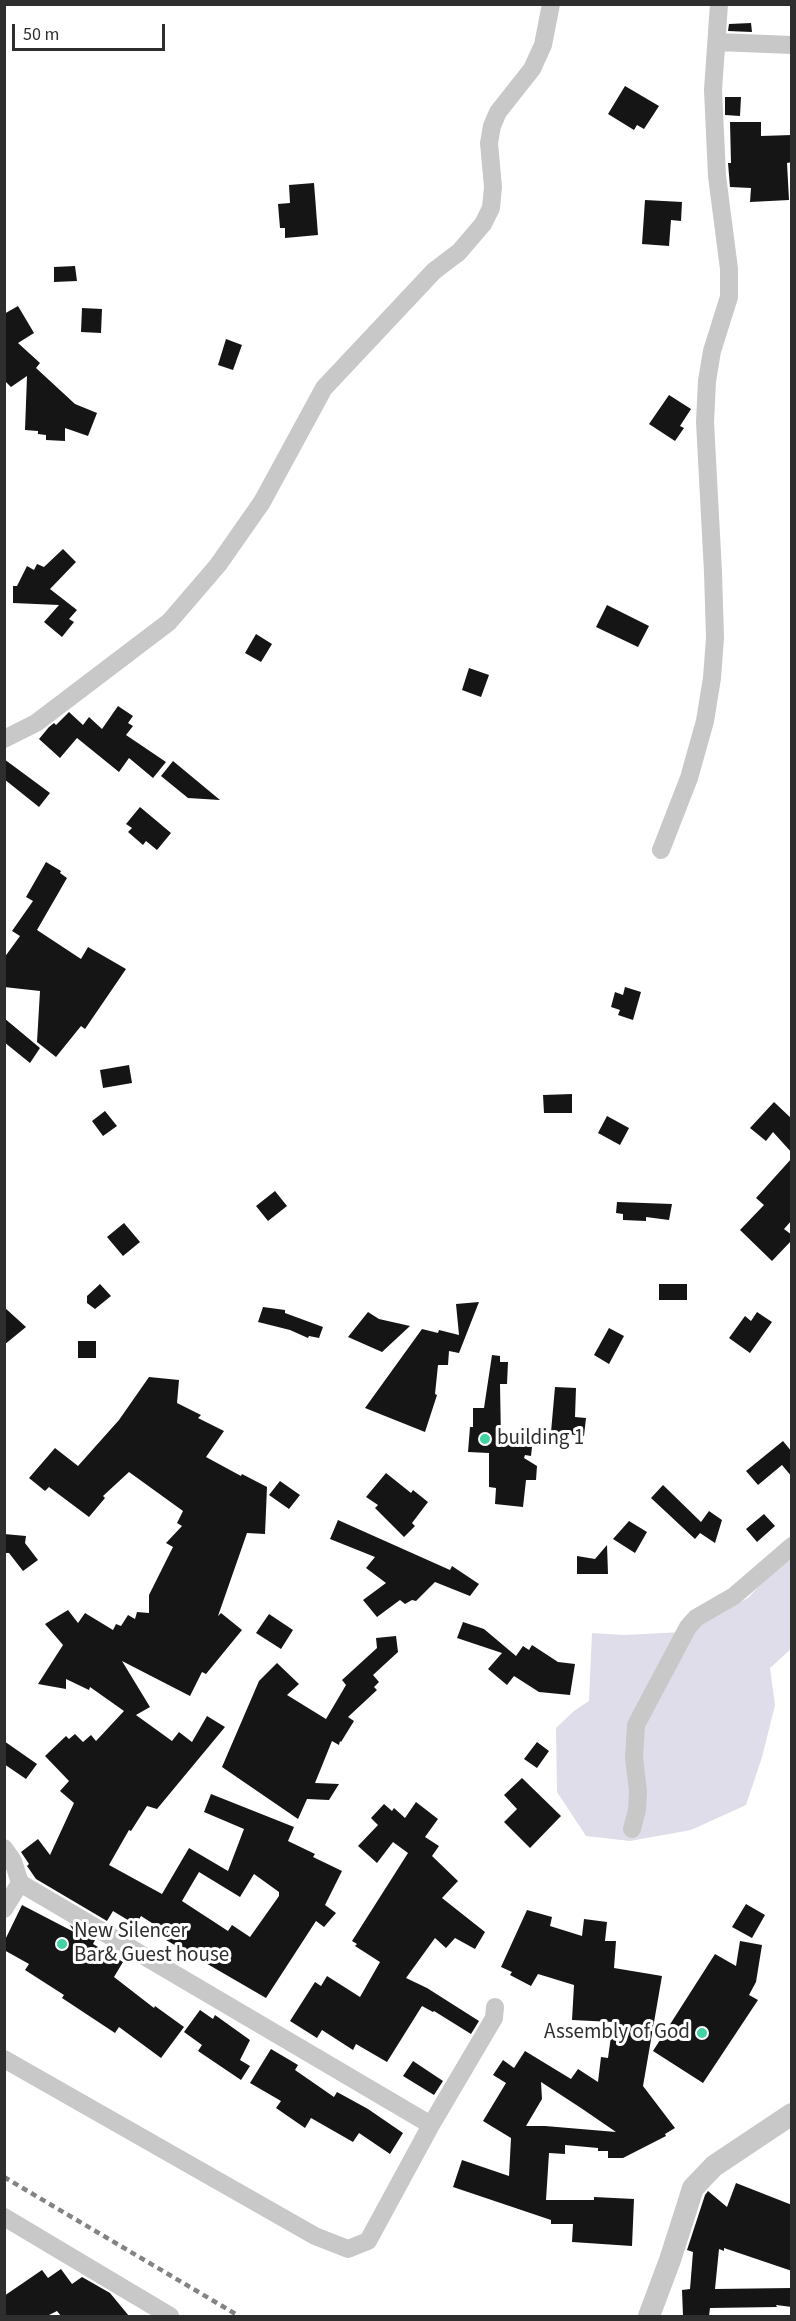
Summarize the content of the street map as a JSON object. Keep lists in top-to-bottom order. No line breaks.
{"places":["building 1","New Silencer Bar& Guest house","Assembly of God"],"scale_bar":"50 m"}
